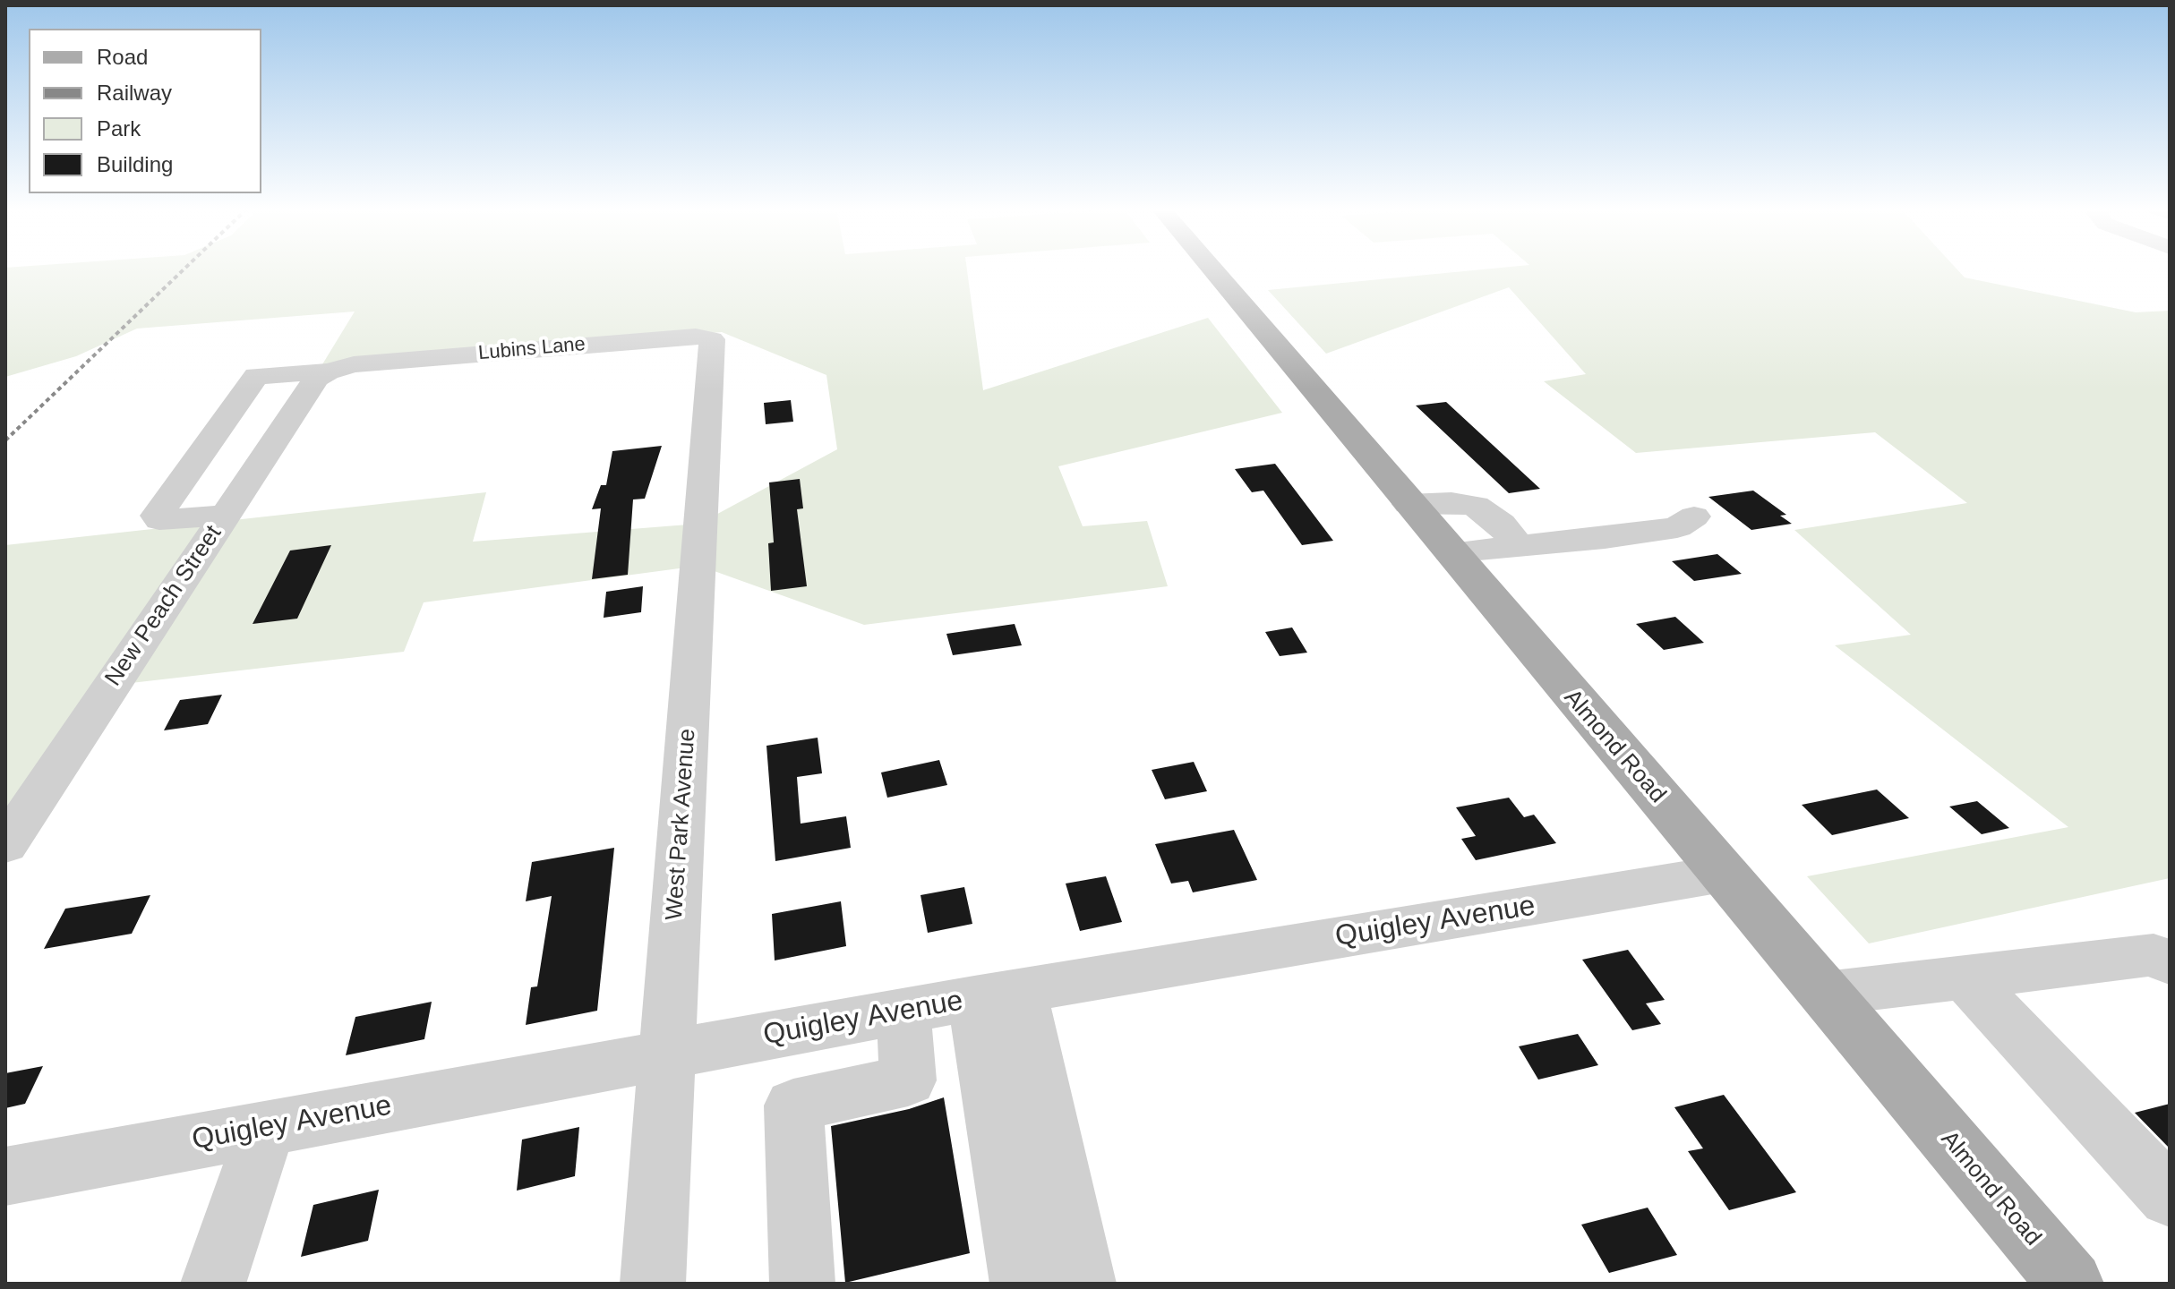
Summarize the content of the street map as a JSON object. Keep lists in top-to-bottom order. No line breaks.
{"streets":{"main road":["Almond Road"],"street":["Lubins Lane","New Peach Street","West Park Avenue","Quigley Avenue"]},"crossings":[["Lubins Lane","New Peach Street"],["Lubins Lane","West Park Avenue"],["Almond Road","Quigley Avenue"],["West Park Avenue","Quigley Avenue"]],"legend":["Road","Railway","Park","Building"]}
